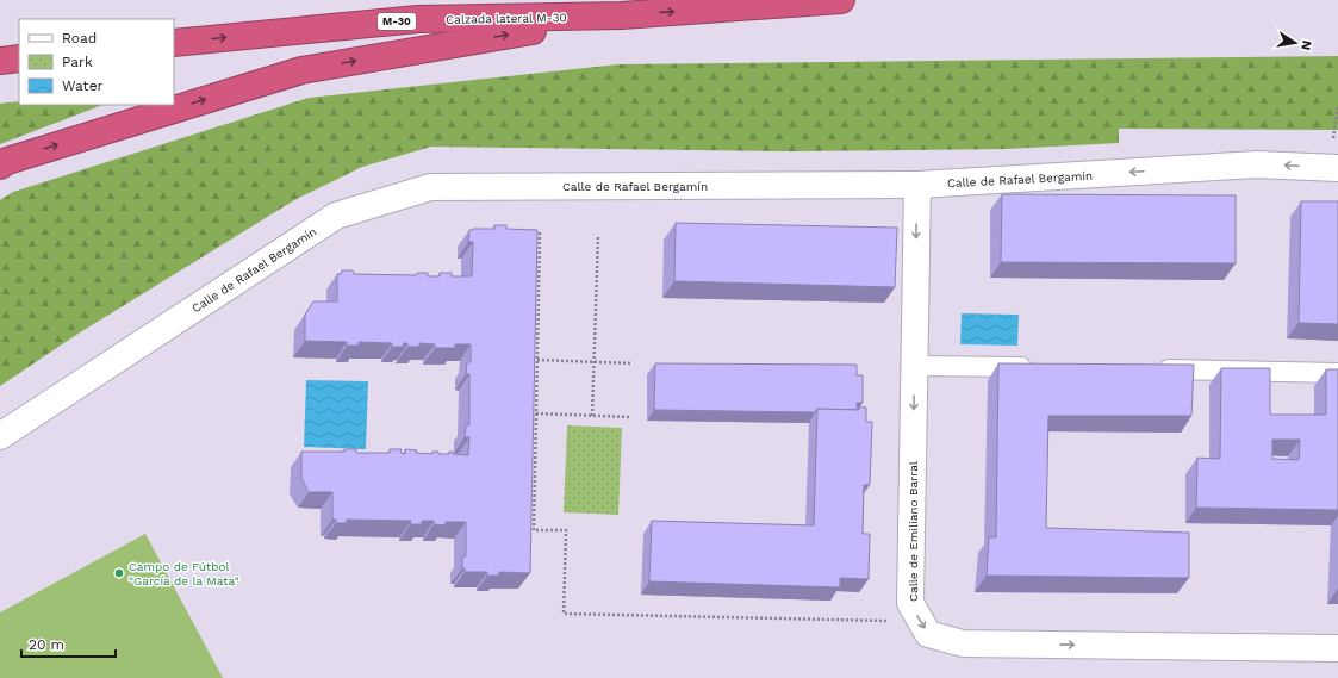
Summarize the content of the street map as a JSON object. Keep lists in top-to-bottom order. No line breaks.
{"streets":{"highway":["Calzada lateral M-30","M-30"],"street":["Calle de Rafael Bergamín","Calle de Emiliano Barral"]},"crossings":[["Calle de Rafael Bergamín","Calle de Emiliano Barral"]],"places":["Campo de Fútbol \"García de la Mata\""],"legend":["Road","Park","Water"],"scale_bar":"20 m","north":"right"}
